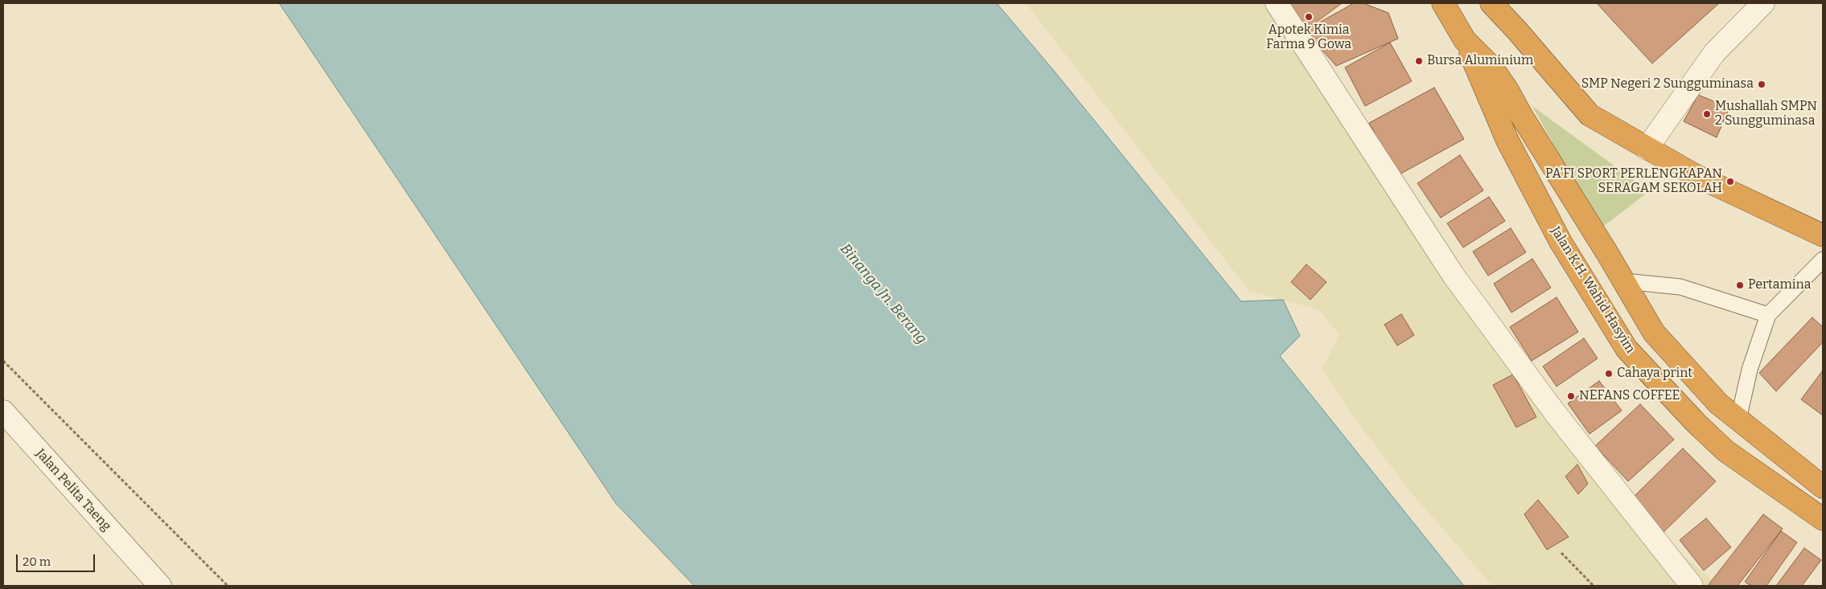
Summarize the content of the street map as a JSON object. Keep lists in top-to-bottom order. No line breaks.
{"streets":{"highway":["Jalan K.H. Wahid Hasyim"],"street":["Jalan Pelita Taeng"]},"water":["Binanga Jn. Berang"],"places":["Apotek Kimia Farma 9 Gowa","Bursa Aluminium","SMP Negeri 2 Sungguminasa","Mushallah SMPN 2 Sungguminasa","PA'FI SPORT PERLENGKAPAN SERAGAM SEKOLAH","Pertamina","Cahaya print","NEFANS COFFEE"],"scale_bar":"20 m"}
